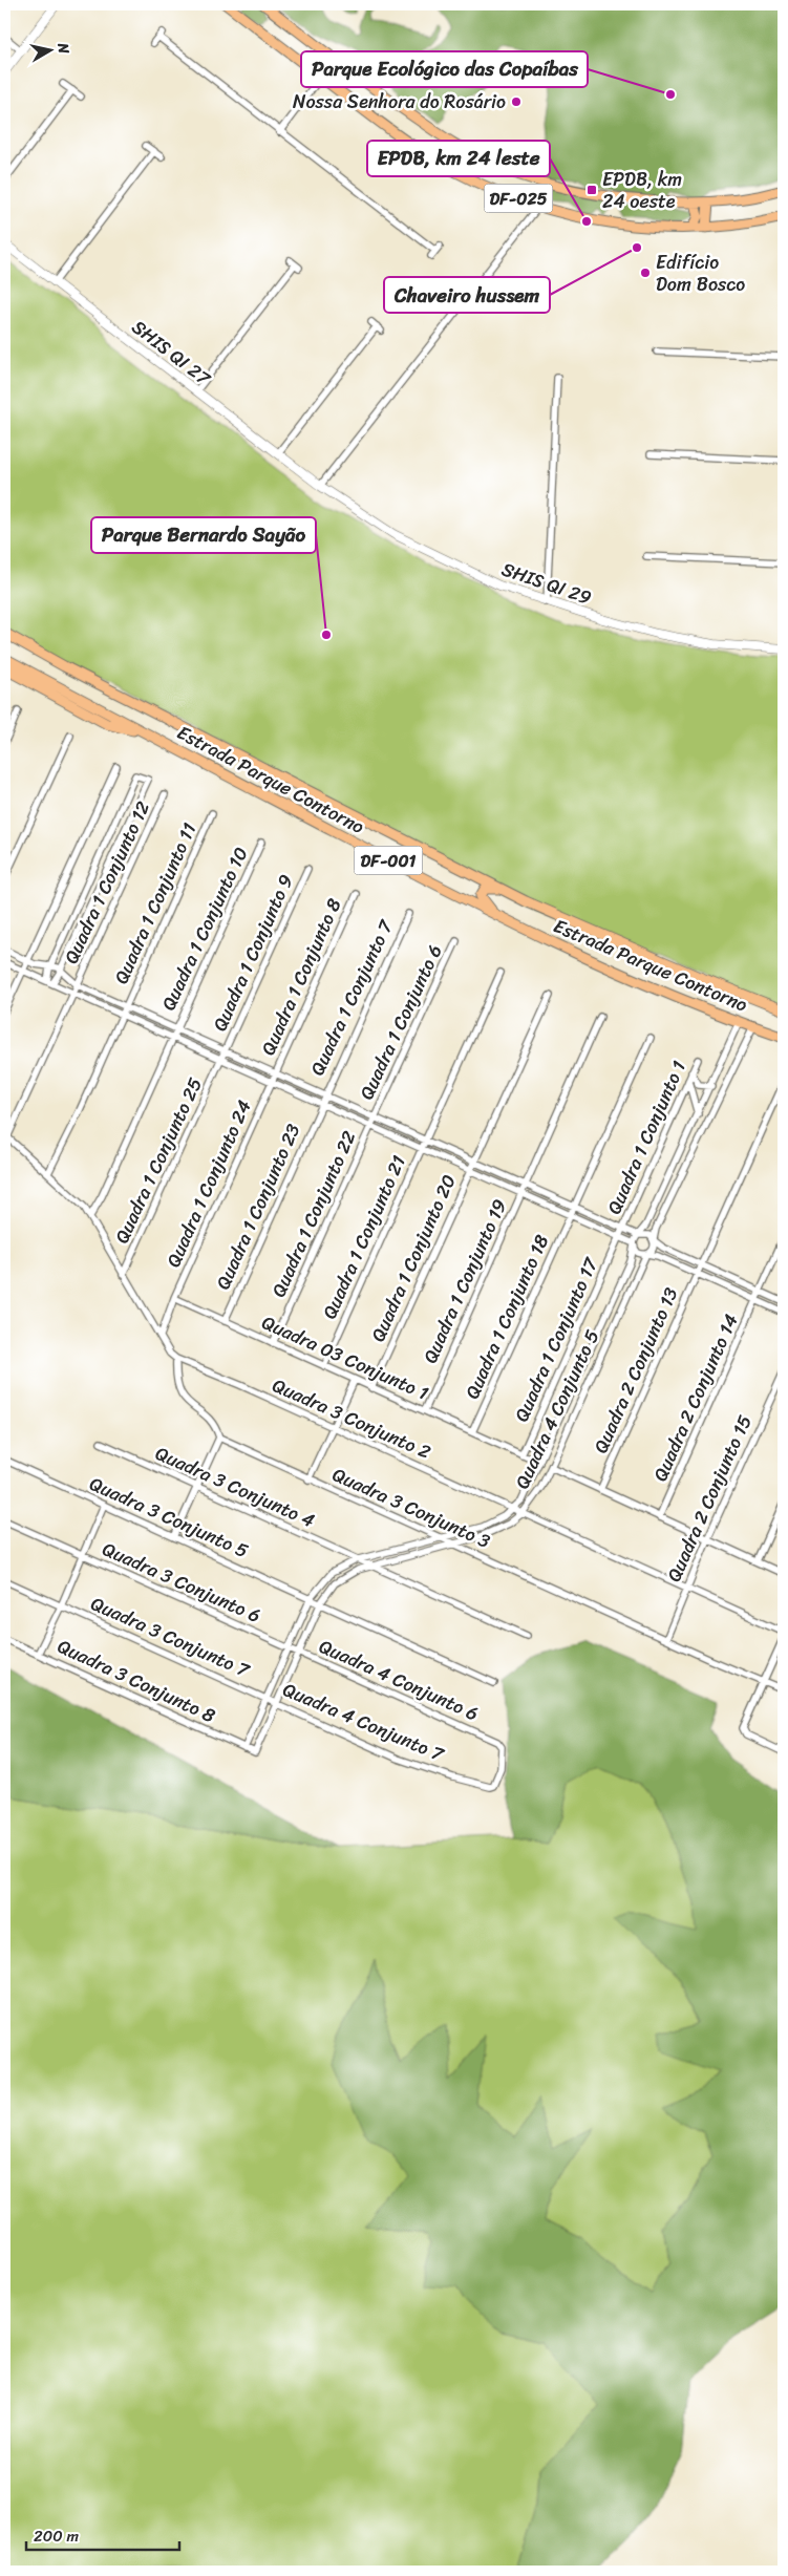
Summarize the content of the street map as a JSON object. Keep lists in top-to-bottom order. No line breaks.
{"streets":{"main road":["DF-025","Estrada Parque Contorno","DF-001"],"street":["SHIS QI 27","SHIS QI 29","Quadra 1 Conjunto 12","Quadra 1 Conjunto 11","Quadra 1 Conjunto 10","Quadra 1 Conjunto 9","Quadra 1 Conjunto 8","Quadra 1 Conjunto 7","Quadra 1 Conjunto 6","Quadra 1 Conjunto 1","Quadra 1 Conjunto 25","Quadra 1 Conjunto 24","Quadra 1 Conjunto 23","Quadra 1 Conjunto 22","Quadra 1 Conjunto 21","Quadra 1 Conjunto 20","Quadra 1 Conjunto 19","Quadra 1 Conjunto 18","Quadra 1 Conjunto 17","Quadra 03 Conjunto 1","Quadra 2 Conjunto 13","Quadra 2 Conjunto 14","Quadra 4 Conjunto 5","Quadra 3 Conjunto 2","Quadra 3 Conjunto 4","Quadra 2 Conjunto 15","Quadra 3 Conjunto 3","Quadra 3 Conjunto 5","Quadra 3 Conjunto 6","Quadra 3 Conjunto 7","Quadra 4 Conjunto 6","Quadra 3 Conjunto 8","Quadra 4 Conjunto 7"]},"crossings":[["SHIS QI 27","SHIS QI 29"],["Quadra 1 Conjunto 9","Quadra 1 Conjunto 25"],["Quadra 1 Conjunto 8","Quadra 1 Conjunto 24"],["Quadra 1 Conjunto 7","Quadra 1 Conjunto 23"],["Quadra 1 Conjunto 6","Quadra 1 Conjunto 22"],["Quadra 1 Conjunto 1","Quadra 1 Conjunto 17"],["Quadra 1 Conjunto 24","Quadra 03 Conjunto 1"],["Quadra 1 Conjunto 23","Quadra 03 Conjunto 1"],["Quadra 1 Conjunto 22","Quadra 03 Conjunto 1"],["Quadra 1 Conjunto 21","Quadra 03 Conjunto 1"],["Quadra 1 Conjunto 20","Quadra 03 Conjunto 1"],["Quadra 1 Conjunto 19","Quadra 03 Conjunto 1"],["Quadra 1 Conjunto 18","Quadra 03 Conjunto 1"],["Quadra 1 Conjunto 17","Quadra 03 Conjunto 1"],["Quadra 1 Conjunto 17","Quadra 4 Conjunto 5"],["Quadra 1 Conjunto 17","Quadra 3 Conjunto 2"],["Quadra 1 Conjunto 17","Quadra 3 Conjunto 4"],["Quadra 1 Conjunto 17","Quadra 3 Conjunto 3"],["Quadra 03 Conjunto 1","Quadra 2 Conjunto 13"],["Quadra 03 Conjunto 1","Quadra 2 Conjunto 14"],["Quadra 03 Conjunto 1","Quadra 4 Conjunto 5"],["Quadra 03 Conjunto 1","Quadra 2 Conjunto 15"],["Quadra 4 Conjunto 5","Quadra 3 Conjunto 2"],["Quadra 4 Conjunto 5","Quadra 3 Conjunto 4"],["Quadra 4 Conjunto 5","Quadra 3 Conjunto 3"],["Quadra 4 Conjunto 5","Quadra 3 Conjunto 5"],["Quadra 4 Conjunto 5","Quadra 4 Conjunto 6"],["Quadra 4 Conjunto 5","Quadra 3 Conjunto 8"],["Quadra 4 Conjunto 5","Quadra 4 Conjunto 7"],["Quadra 3 Conjunto 2","Quadra 2 Conjunto 15"],["Quadra 2 Conjunto 15","Quadra 3 Conjunto 3"],["Quadra 3 Conjunto 5","Quadra 3 Conjunto 6"],["Quadra 3 Conjunto 6","Quadra 3 Conjunto 7"],["Quadra 3 Conjunto 6","Quadra 4 Conjunto 6"],["Quadra 3 Conjunto 7","Quadra 3 Conjunto 8"],["Quadra 3 Conjunto 7","Quadra 4 Conjunto 7"],["Quadra 4 Conjunto 6","Quadra 4 Conjunto 7"]],"places":{"other":["Parque Ecológico das Copaíbas","Nossa Senhora do Rosário","EPDB, km 24 leste","Chaveiro hussem","Edifício Dom Bosco","Parque Bernardo Sayão"],"transit":["EPDB, km 24 oeste"]},"scale_bar":"200 m","north":"right"}
